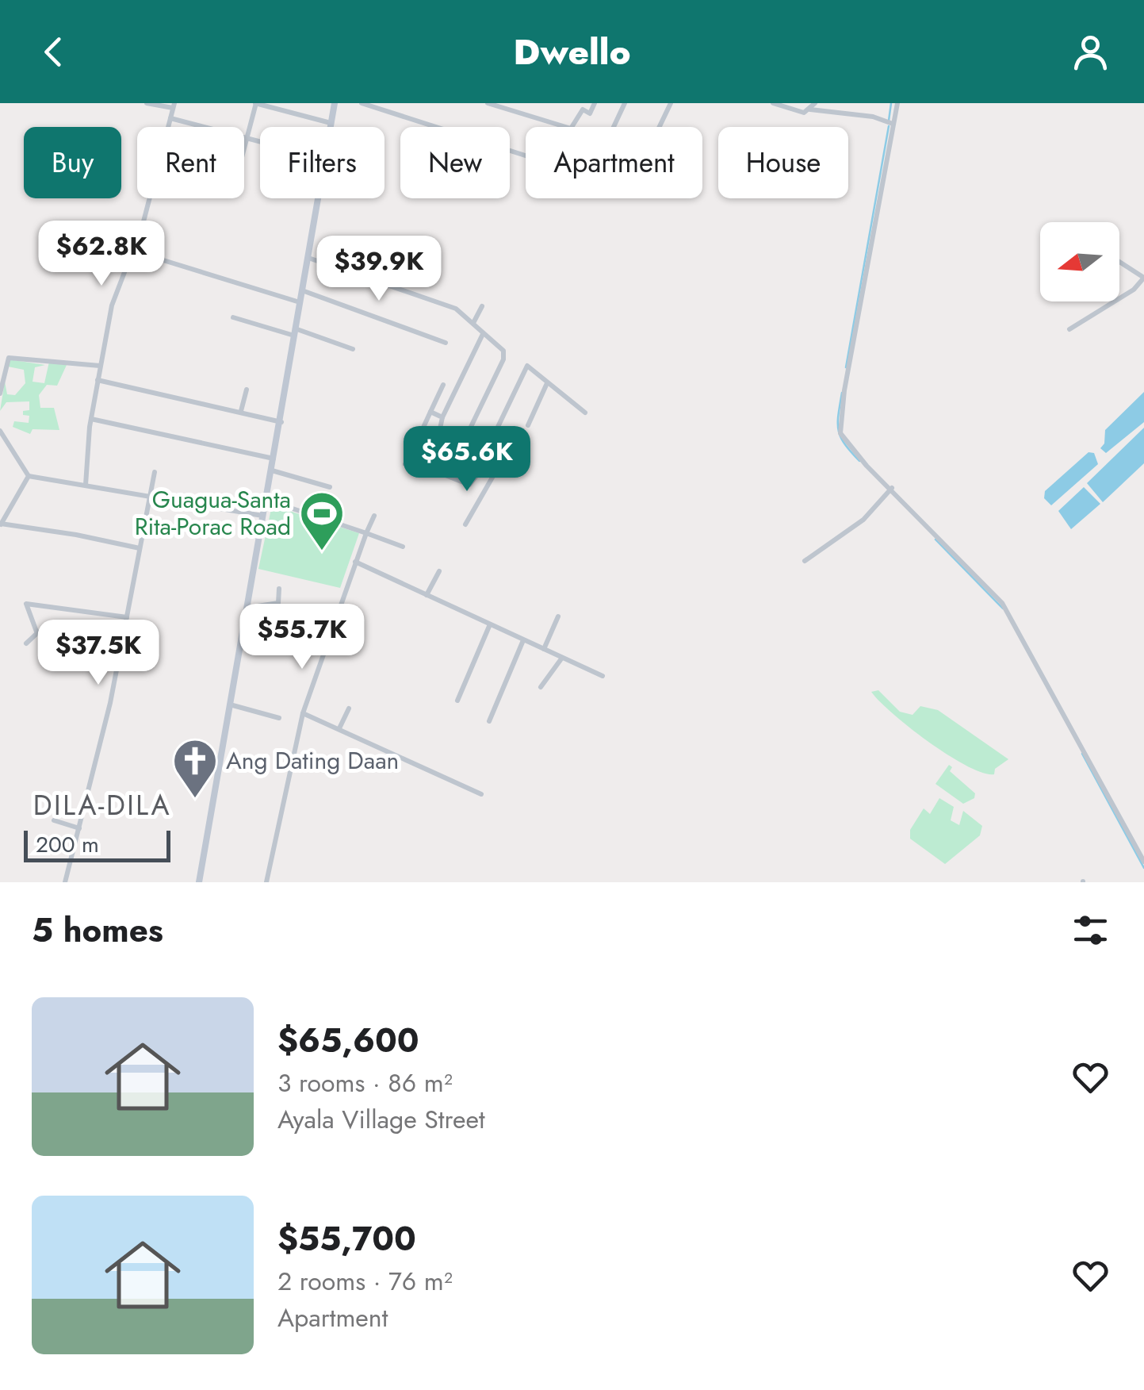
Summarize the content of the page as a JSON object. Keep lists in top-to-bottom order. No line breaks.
{"districts":["DILA-DILA"],"places":{"sports":["Guagua-Santa Rita-Porac Road"],"church":["Ang Dating Daan"]},"scale_bar":"200 m","north":"left","page":{"header":"Dwello","chip":["Buy","Rent","Filters","New","Apartment","House"],"price":["$62.8K","$39.9K","$65.6K","$55.7K","$37.5K"],"scale":"200 m","heading":"5 homes","list":[{"name":"$65,600","note":"3 rooms · 86 m² · Ayala Village Street"},{"name":"$55,700","note":"2 rooms · 76 m² · Apartment"}]}}
